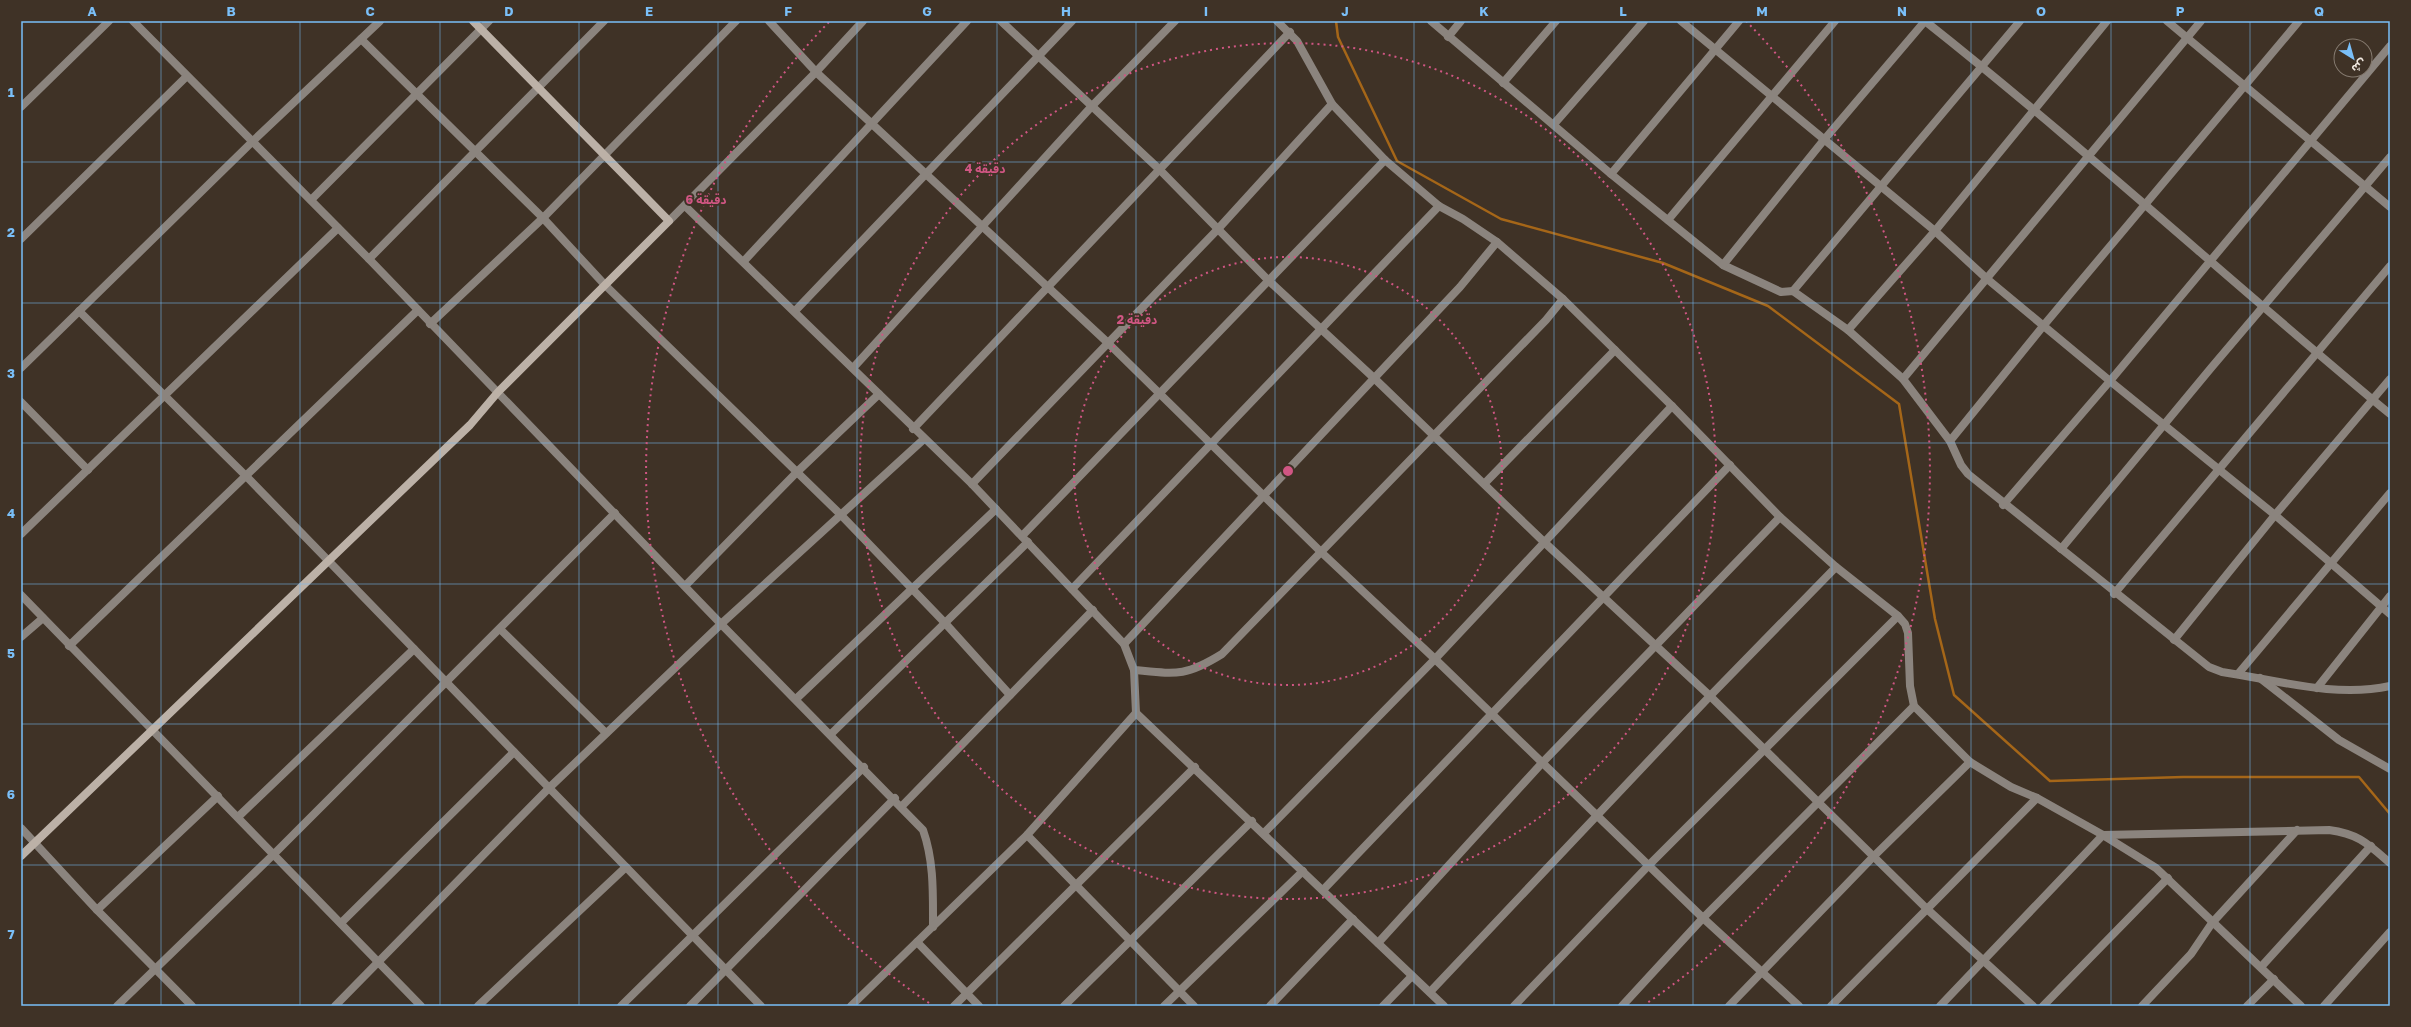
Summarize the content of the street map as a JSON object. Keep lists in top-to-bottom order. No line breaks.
{"north":"bottom right","grid":{"columns":["A","B","C","D","E","F","G","H","I","J","K","L","M","N","O","P","Q"],"rows":["1","2","3","4","5","6","7"]},"rings":["4 دقيقة","6 دقيقة","2 دقيقة"]}
